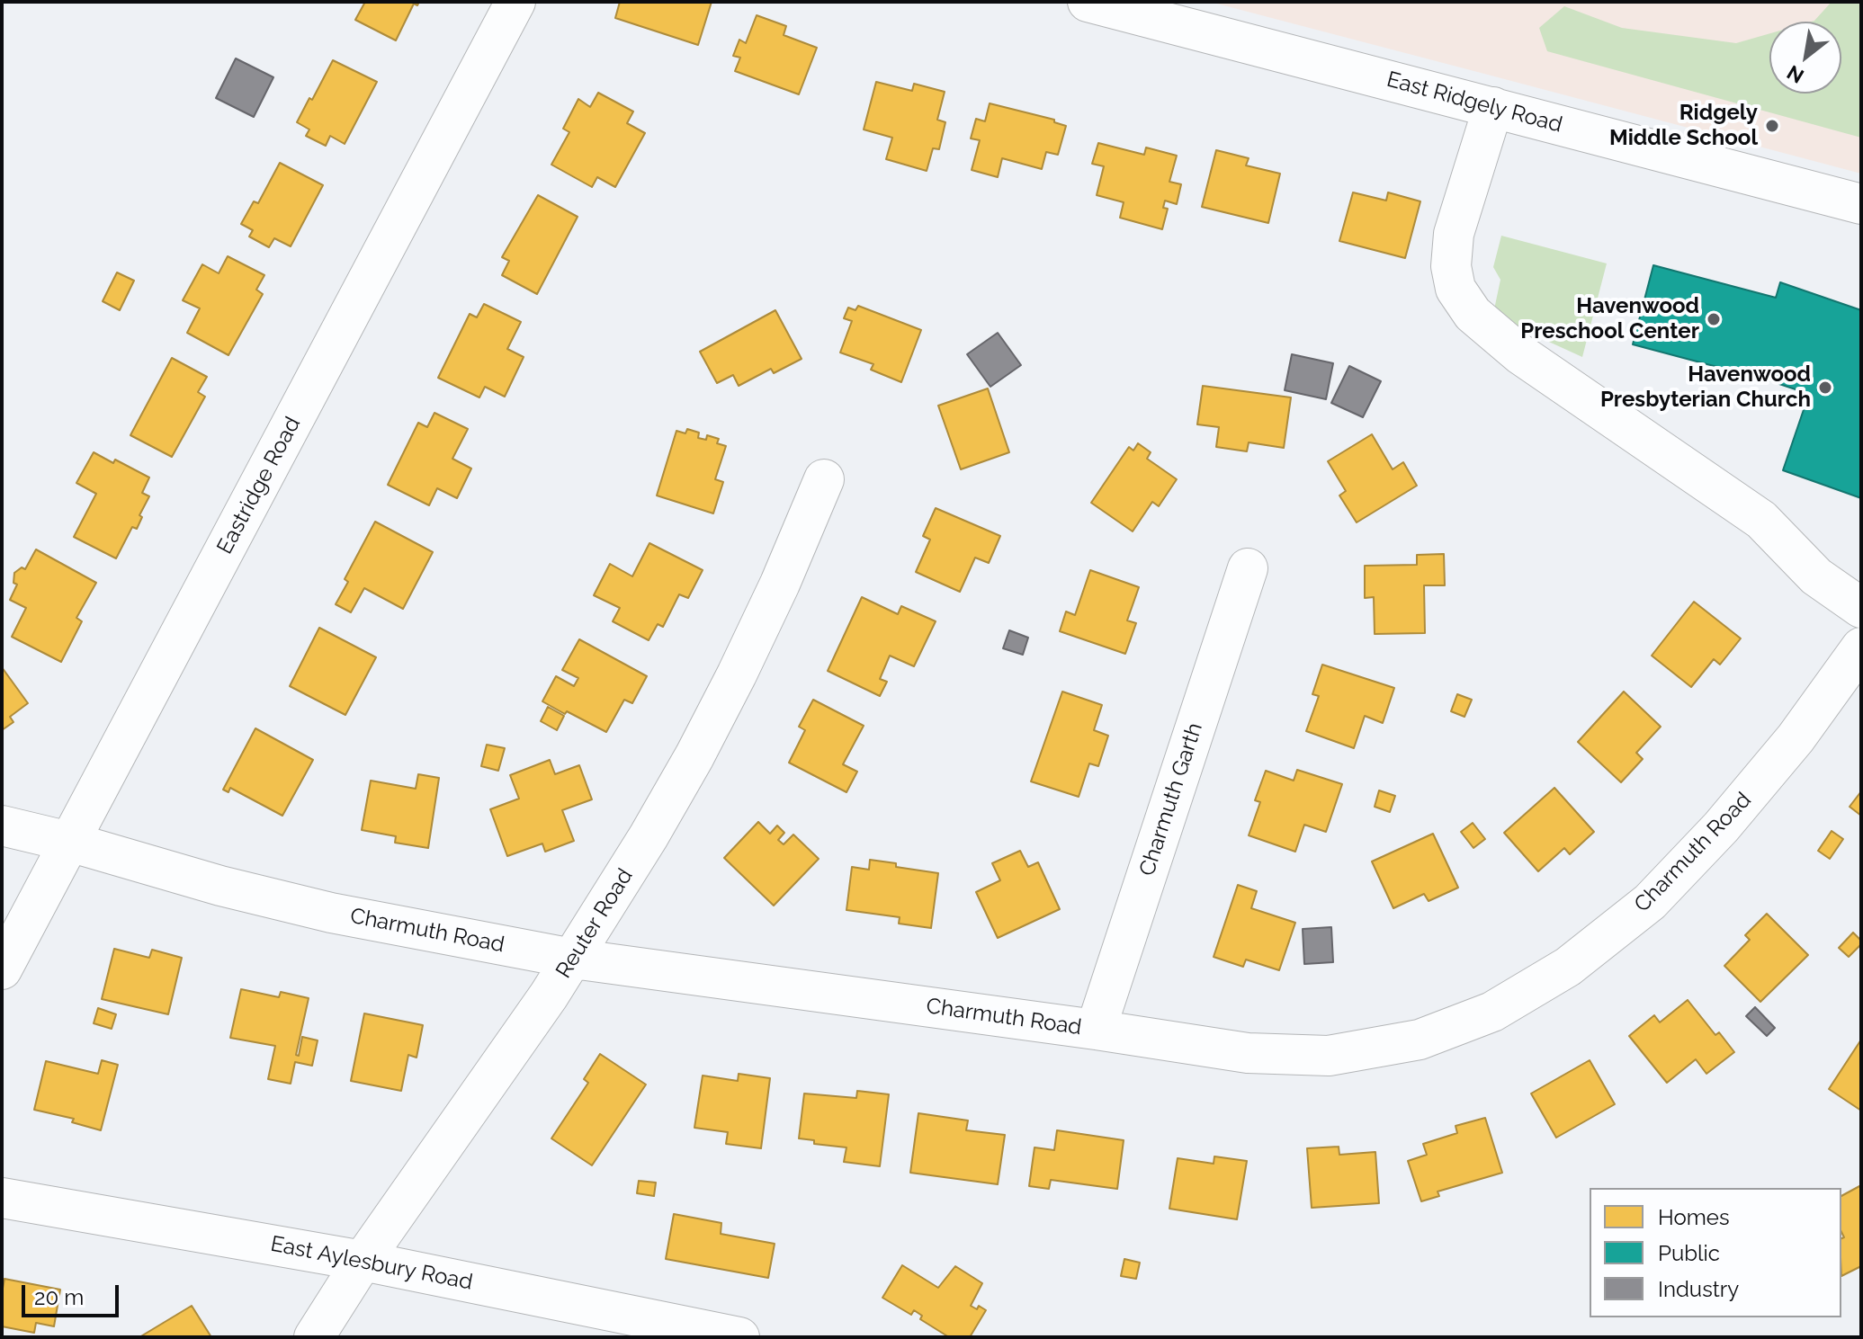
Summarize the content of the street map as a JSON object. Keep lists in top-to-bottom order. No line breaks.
{"streets":{"street":["East Ridgely Road","Eastridge Road","Charmuth Garth","Charmuth Road","Reuter Road","East Aylesbury Road"]},"crossings":[["Eastridge Road","Charmuth Road"],["Charmuth Garth","Charmuth Road"],["Charmuth Road","Reuter Road"],["Reuter Road","East Aylesbury Road"]],"places":["Ridgely Middle School","Havenwood Preschool Center","Havenwood Presbyterian Church"],"legend":["Homes","Public","Industry"],"scale_bar":"20 m","north":"bottom left"}
